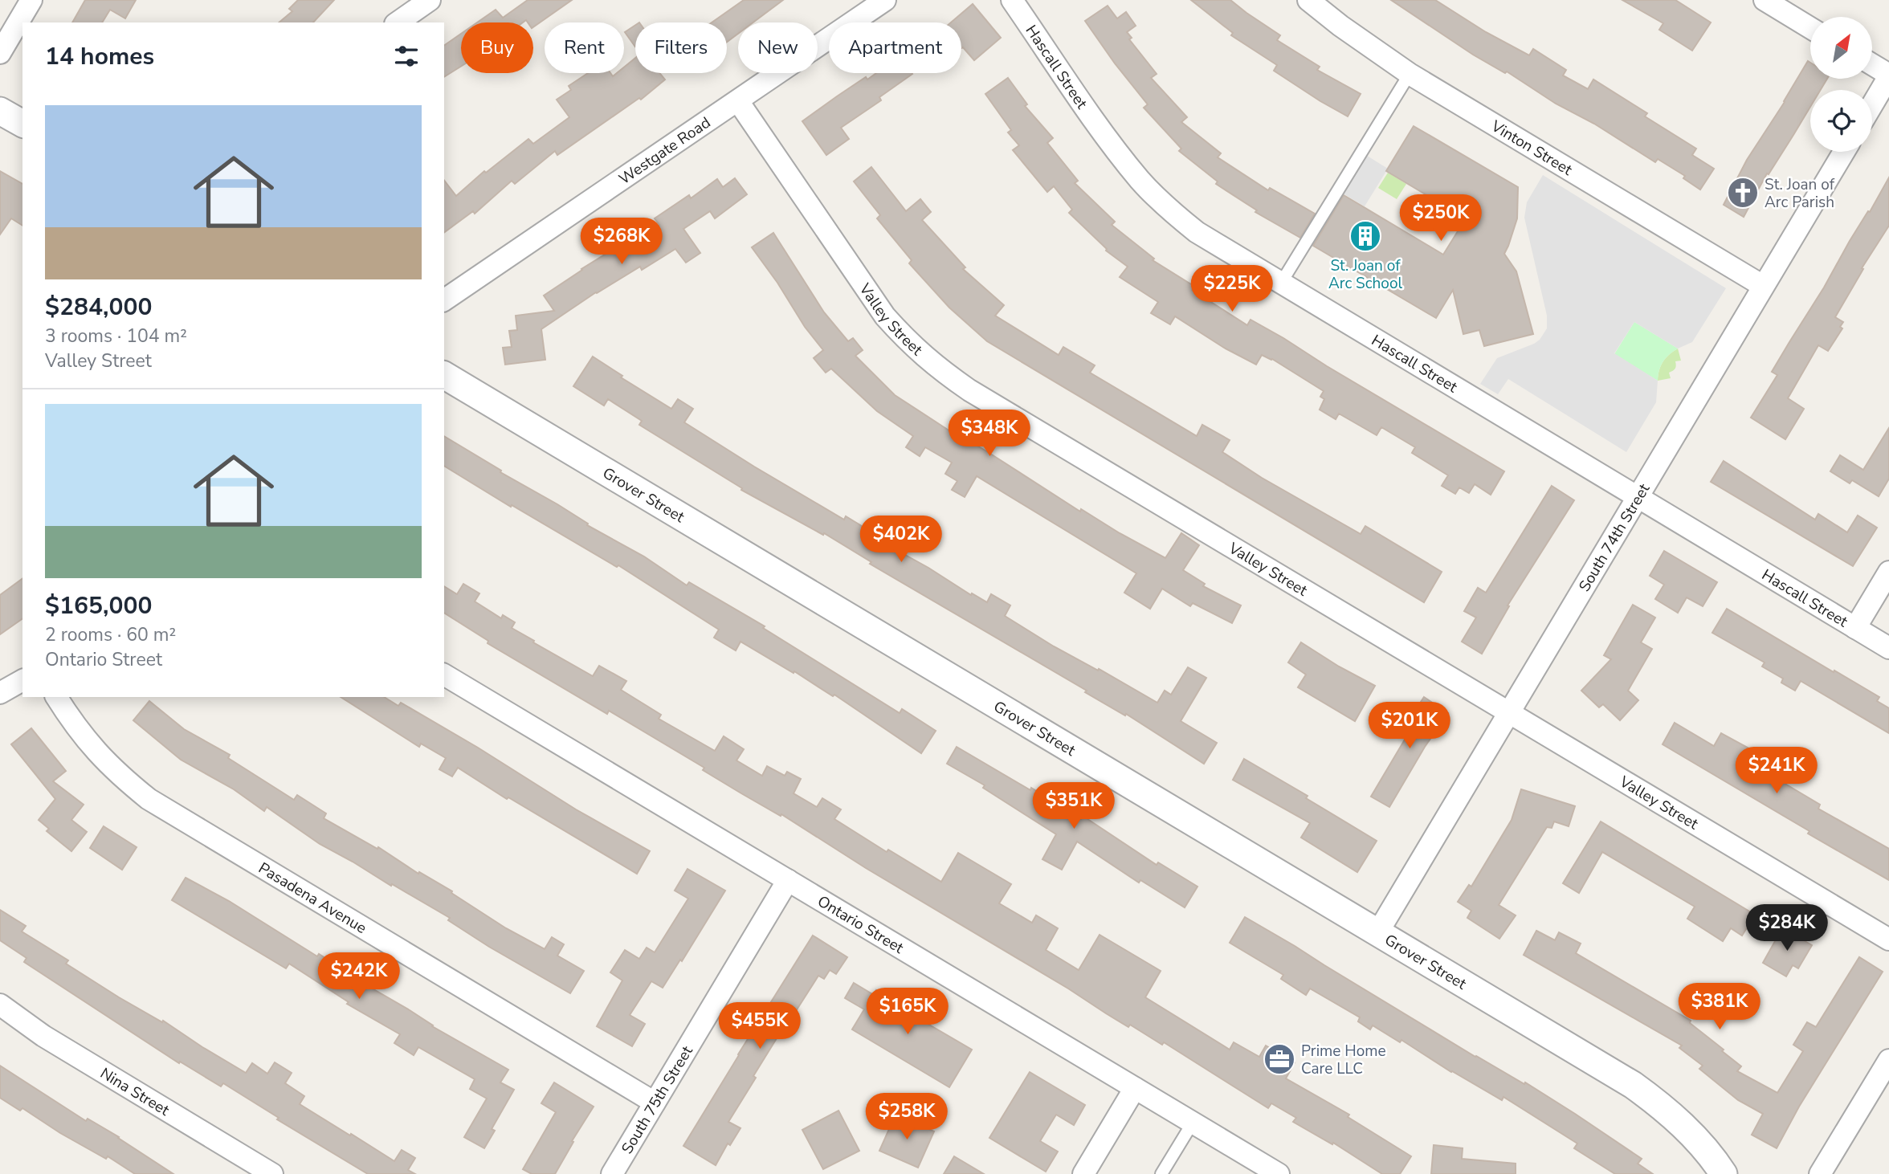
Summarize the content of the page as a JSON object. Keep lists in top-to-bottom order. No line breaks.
{"streets":{"street":["Hascall Street","Vinton Street","Westgate Road","Valley Street","Grover Street","South 74th Street","Pasadena Avenue","Ontario Street","Nina Street","South 75th Street"]},"crossings":[["Hascall Street","South 74th Street"],["Vinton Street","South 74th Street"],["Westgate Road","Valley Street"],["Valley Street","South 74th Street"],["Grover Street","South 74th Street"],["Pasadena Avenue","South 75th Street"],["Ontario Street","South 75th Street"]],"places":{"church":["St. Joan of Arc Parish"],"building":["St. Joan of Arc School"],"office":["Prime Home Care LLC"]},"north":"top right","page":{"chip":["Buy","Rent","Filters","New","Apartment"],"heading":"14 homes","list":[{"name":"$284,000","note":"3 rooms · 104 m² · Valley Street"},{"name":"$165,000","note":"2 rooms · 60 m² · Ontario Street"}],"price":["$250K","$268K","$225K","$348K","$402K","$201K","$241K","$351K","$284K","$242K","$381K","$165K","$455K","$258K"]}}
